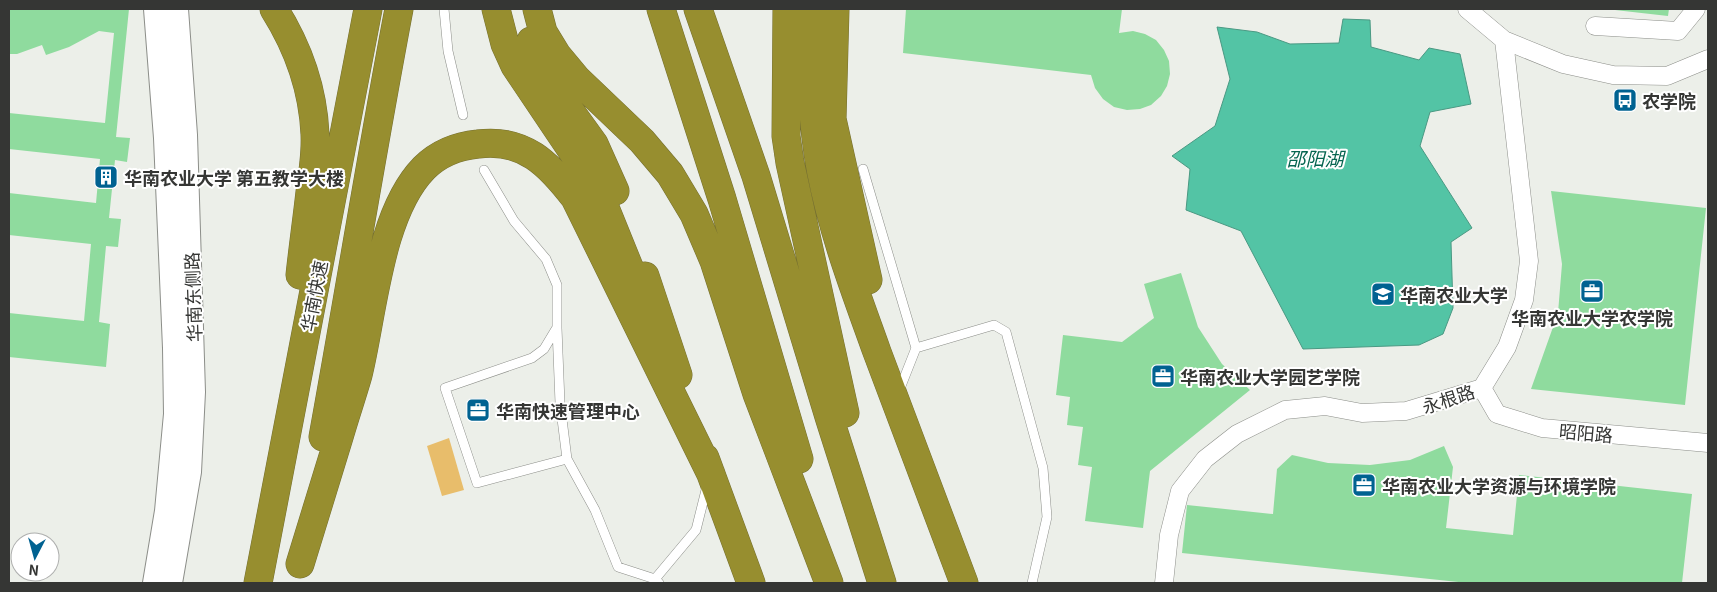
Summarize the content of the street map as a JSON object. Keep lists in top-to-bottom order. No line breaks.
{"streets":{"highway":["华南快速"],"street":["华南东侧路","永根路","昭阳路"]},"crossings":[["永根路","昭阳路"]],"water":["邵阳湖"],"places":{"bus stop":["农学院"],"building":["华南农业大学 第五教学大楼"],"office":["华南农业大学农学院","华南农业大学园艺学院","华南快速管理中心","华南农业大学资源与环境学院"],"school or university":["华南农业大学"]},"north":"bottom"}
